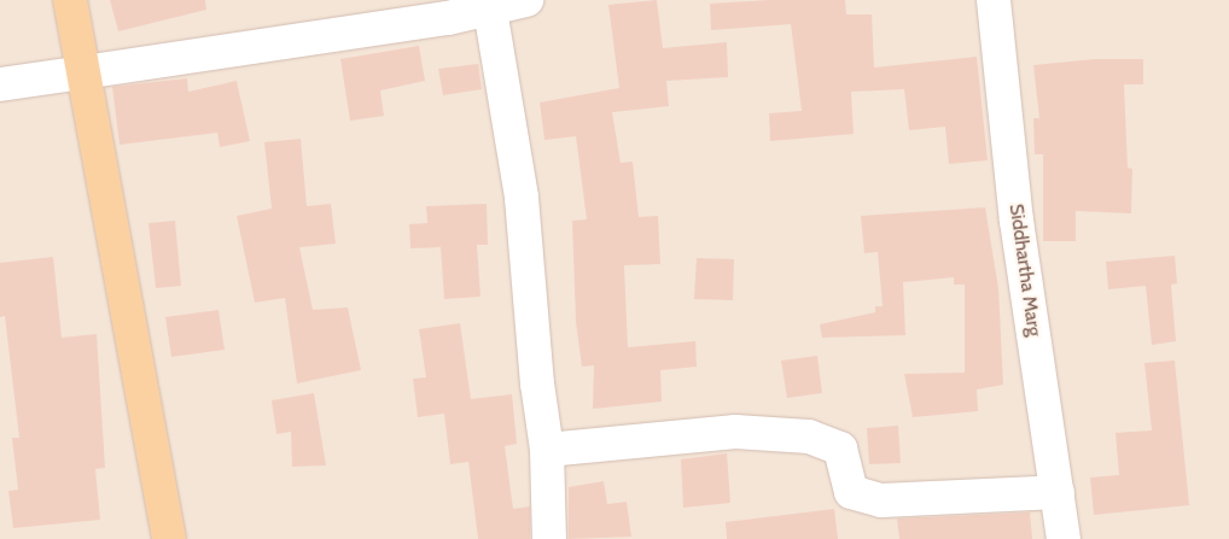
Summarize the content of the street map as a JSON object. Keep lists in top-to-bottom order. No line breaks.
{"streets":{"street":["Siddhartha Marg"]}}
